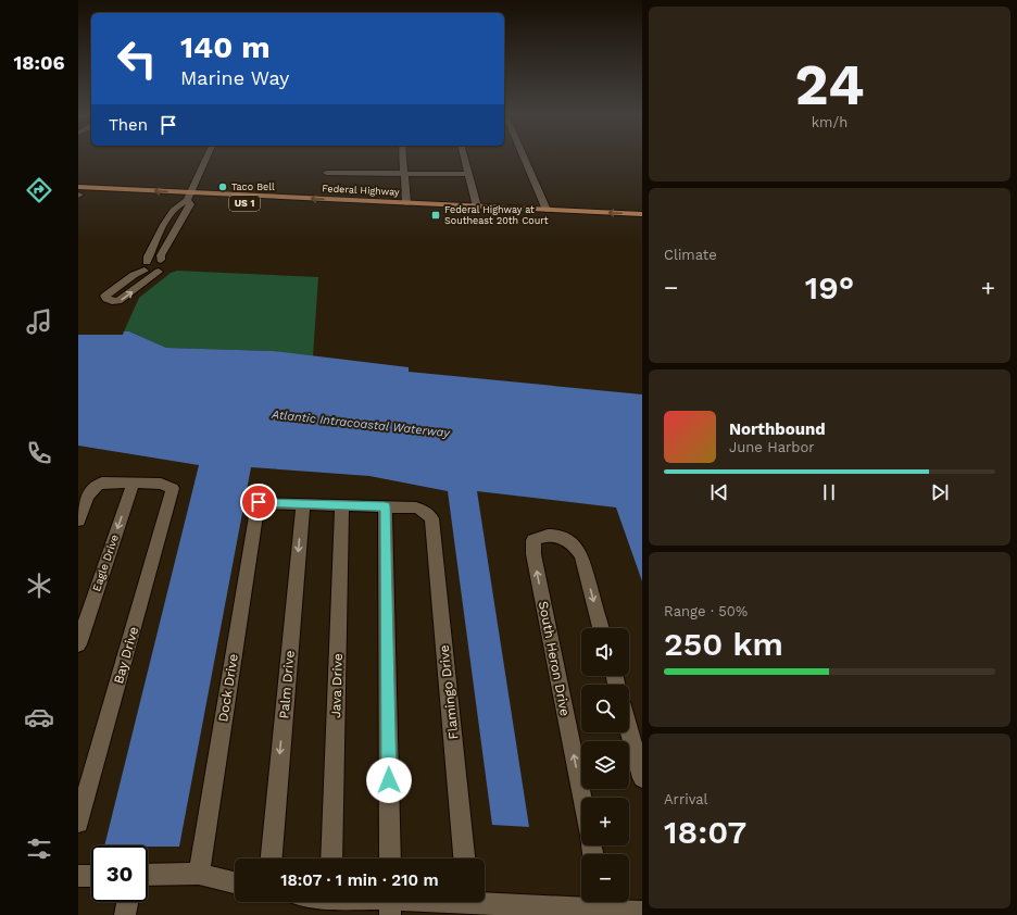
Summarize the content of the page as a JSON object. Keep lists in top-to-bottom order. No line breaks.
{"streets":{"main road":["Federal Highway","US 1"],"street":["Eagle Drive","Bay Drive","South Heron Drive","Palm Drive","Java Drive","Dock Drive","Flamingo Drive"]},"crossings":[["Eagle Drive","Bay Drive"],["Palm Drive","Dock Drive"]],"one_way":["Eagle Drive"],"water":["Atlantic Intracoastal Waterway"],"places":{"other":["Taco Bell"],"transit":["Federal Highway at Southeast 20th Court"]},"page":{"tabs":"18:06","tile":[["24","km/h"],"Climate",["Range · 50%","250 km"],["Arrival","18:07"]],"turn":["140 m","Marine Way"],"then":"Then","heat":["−","19°","+"],"song":["Northbound","June Harbor"],"map_buttons":["+","−"],"limit":"30","trip":"18:07 · 1 min · 210 m"}}
